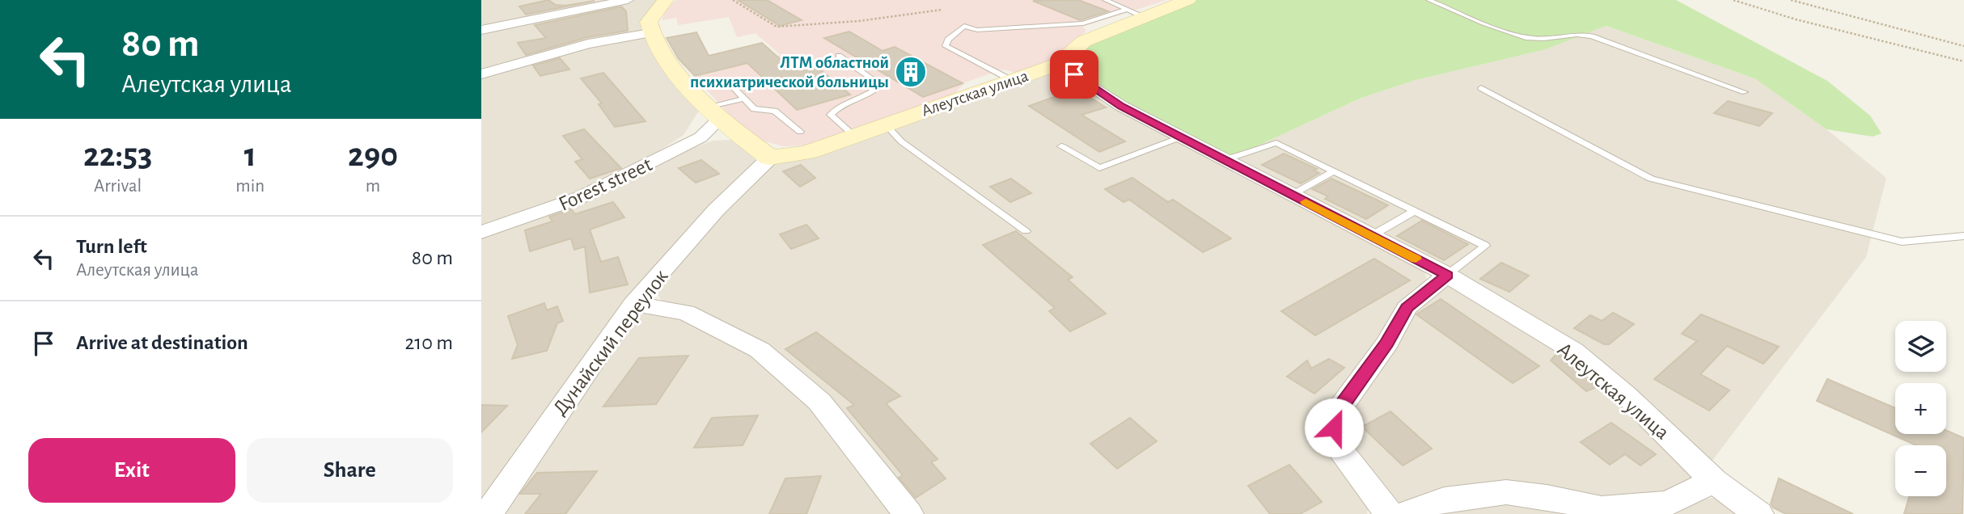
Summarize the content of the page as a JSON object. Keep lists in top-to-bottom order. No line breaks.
{"streets":{"street":["Алеутская улица","Forest street","Дунайский переулок"]},"crossings":[["Алеутская улица","Дунайский переулок"]],"places":{"building":["ЛТМ областной психиатрической больницы"]},"page":{"turn":["80 m","Алеутская улица"],"eta":["22:53","Arrival","1","min","290","m"],"list":[{"name":"Turn left","note":"Алеутская улица","value":"80 m"},{"name":"Arrive at destination","value":"210 m"}],"map_buttons":["+","−"],"buttons":["Exit","Share"]}}
